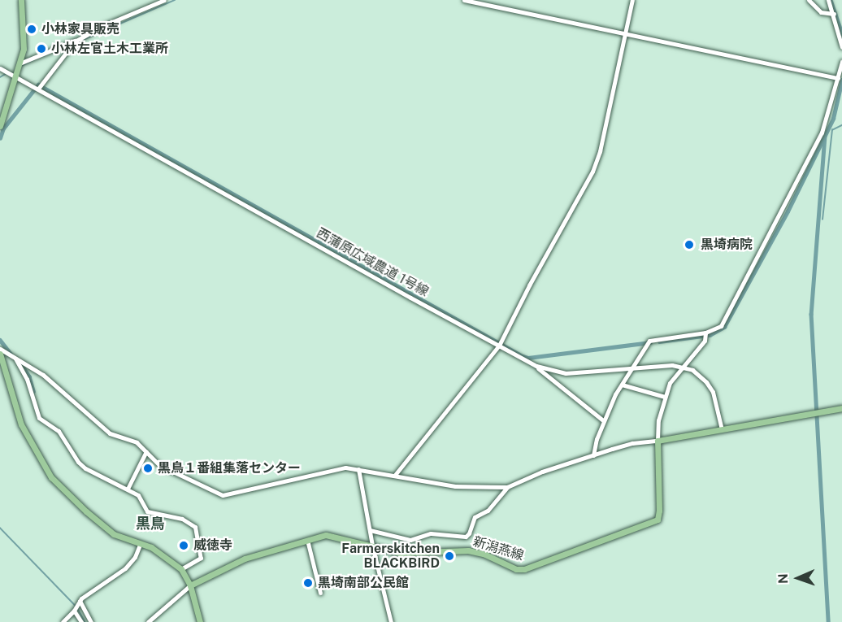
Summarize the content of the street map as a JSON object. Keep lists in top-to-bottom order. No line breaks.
{"streets":{"main road":["新潟燕線"],"street":["西蒲原広域農道 1号線"]},"districts":["黒鳥"],"places":["小林家具販売","小林左官土木工業所","黒埼病院","黒鳥１番組集落センター","威徳寺","Farmerskitchen BLACKBIRD","黒埼南部公民館"],"north":"left"}
